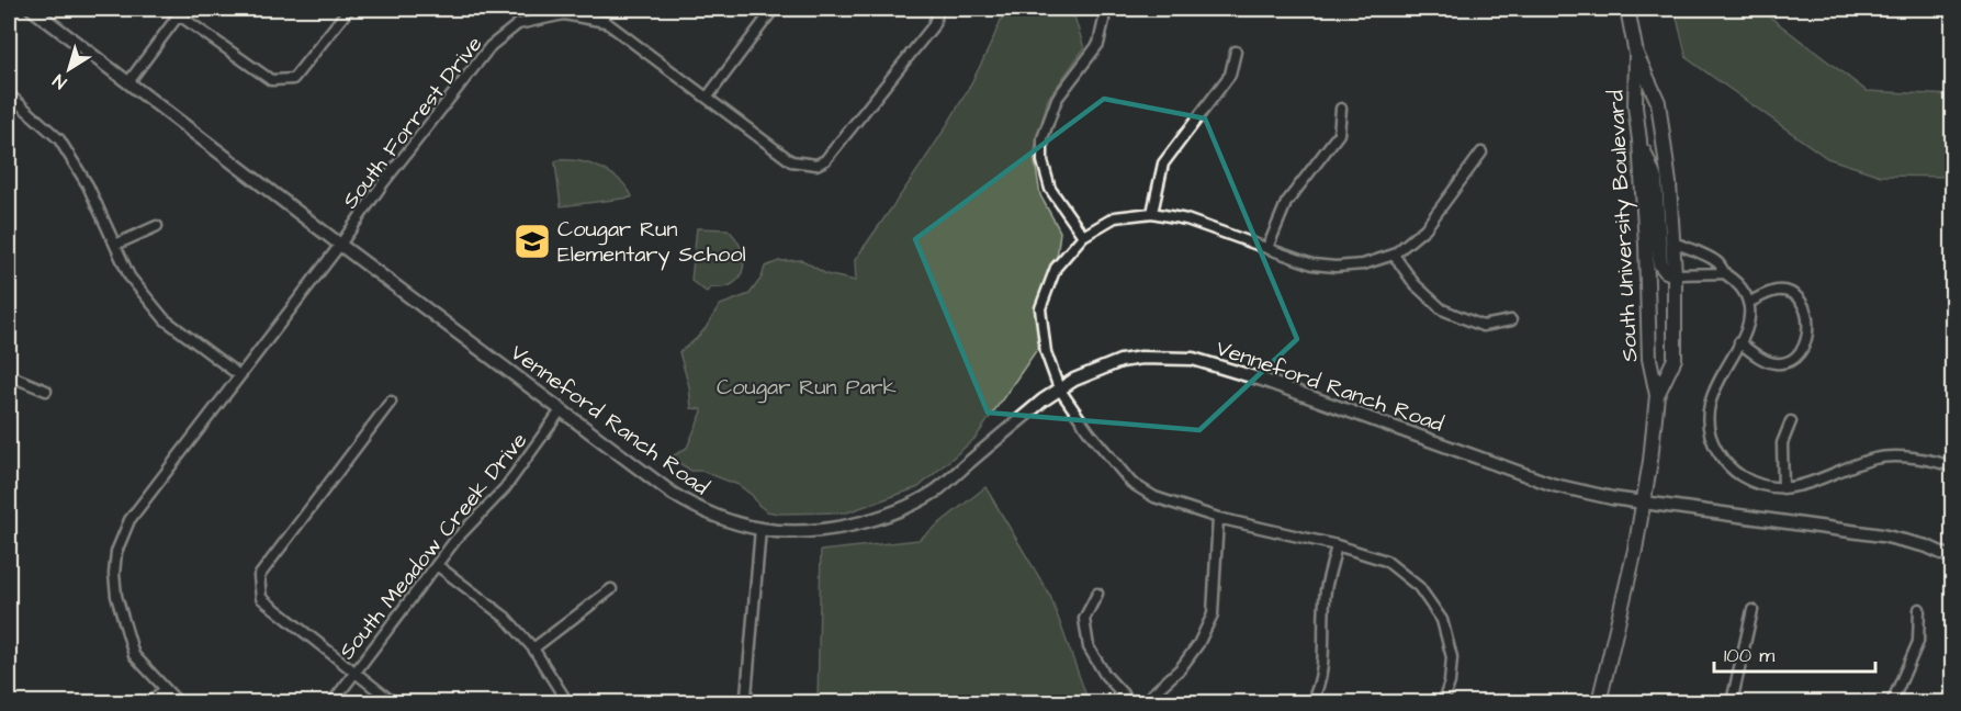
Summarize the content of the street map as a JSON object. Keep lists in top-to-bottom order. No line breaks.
{"streets":{"main road":["South University Boulevard"],"street":["South Forrest Drive","Venneford Ranch Road","South Meadow Creek Drive"]},"crossings":[["South Forrest Drive","Venneford Ranch Road"],["South University Boulevard","Venneford Ranch Road"],["Venneford Ranch Road","South Meadow Creek Drive"]],"parks":["Cougar Run Park"],"places":{"school or university":["Cougar Run Elementary School"]},"scale_bar":"100 m","north":"bottom left"}
